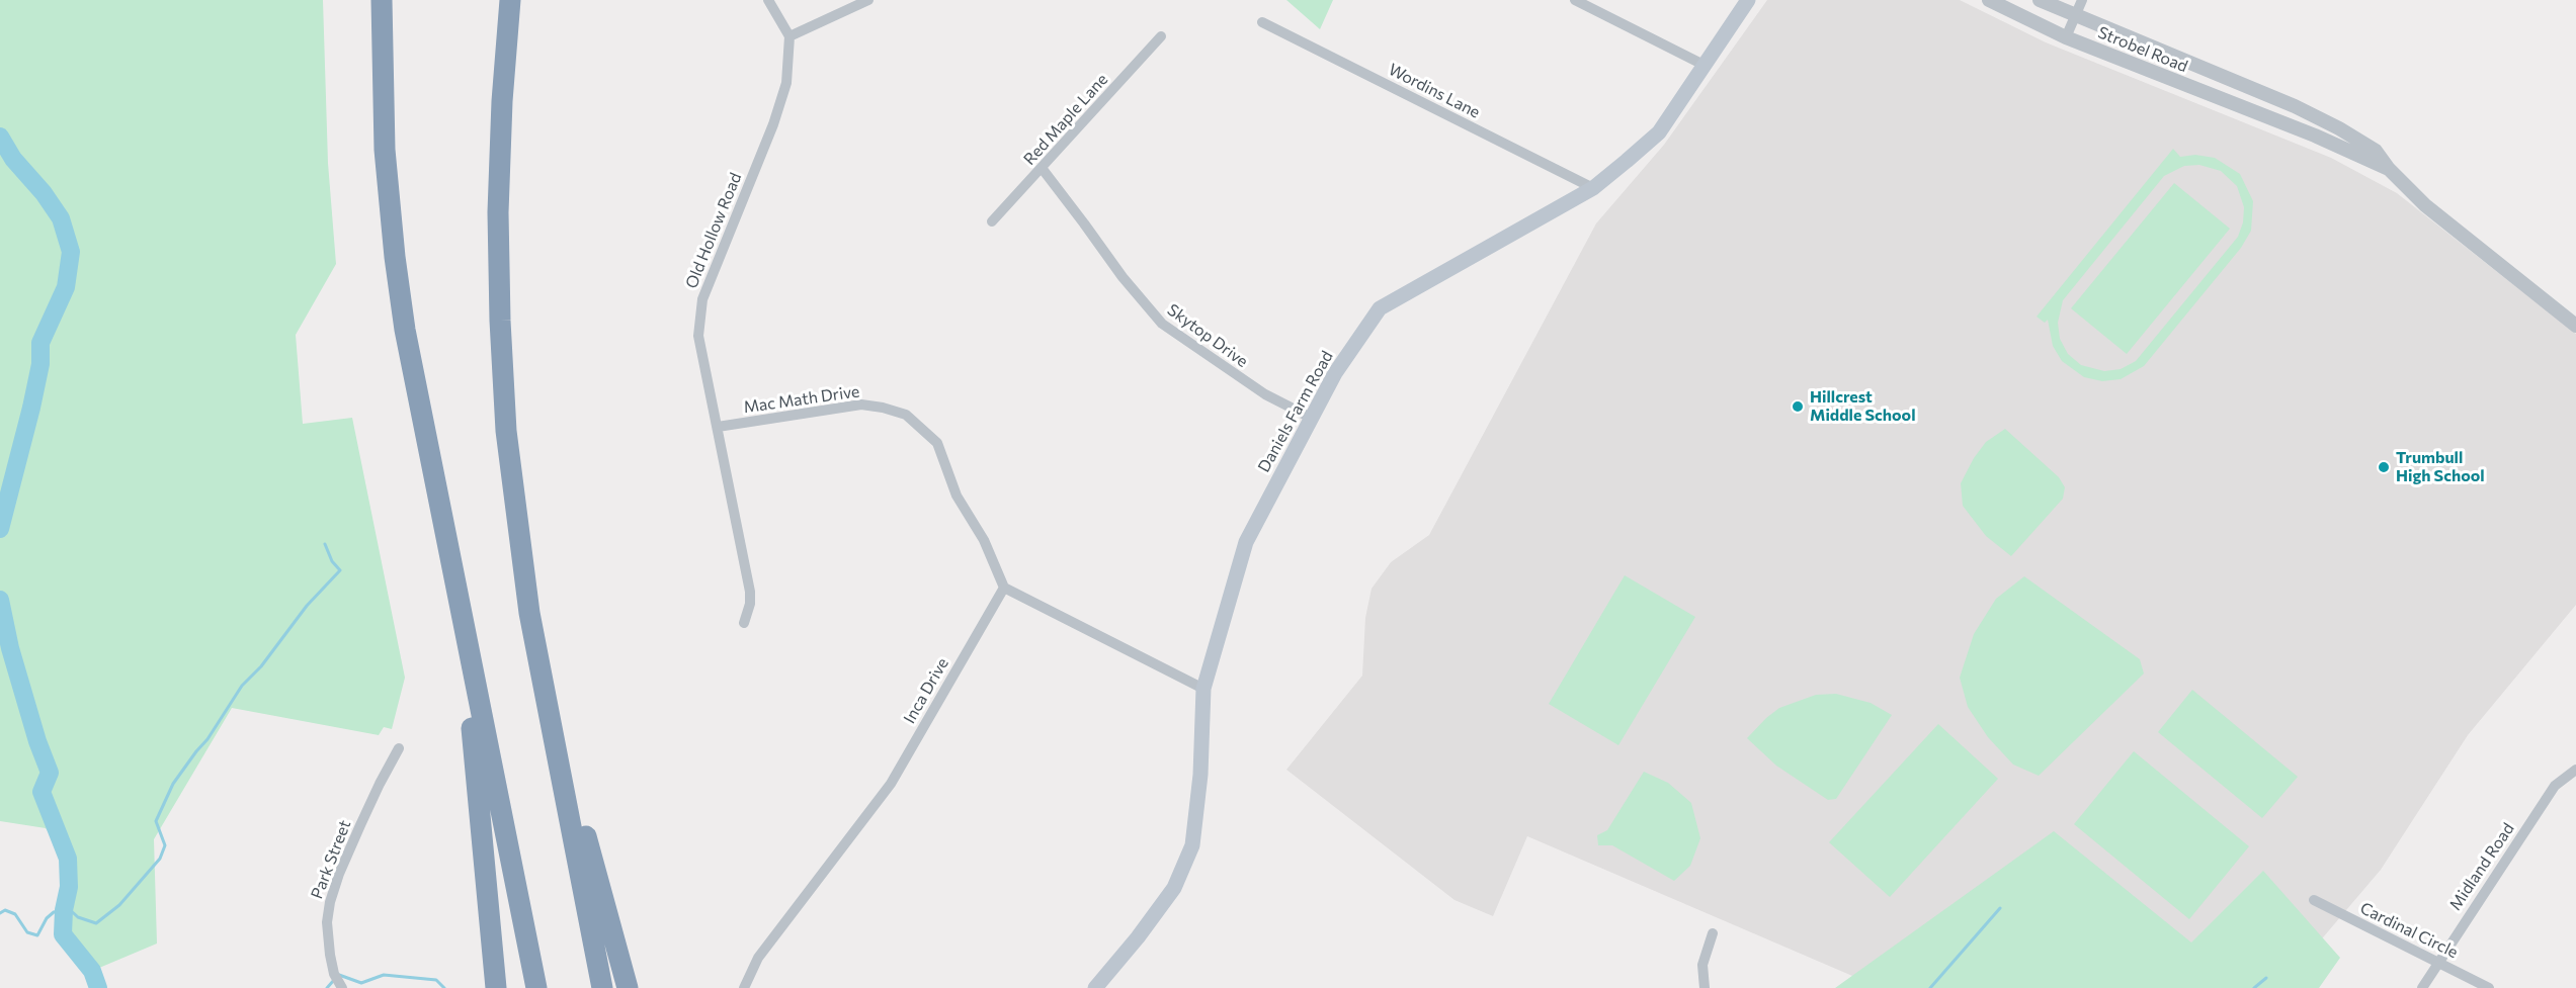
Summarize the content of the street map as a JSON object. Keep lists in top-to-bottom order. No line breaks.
{"streets":{"main road":["Daniels Farm Road"],"street":["Strobel Road","Wordins Lane","Red Maple Lane","Old Hollow Road","Skytop Drive","Mac Math Drive","Inca Drive","Park Street","Midland Road","Cardinal Circle"]},"crossings":[["Wordins Lane","Daniels Farm Road"],["Red Maple Lane","Skytop Drive"],["Old Hollow Road","Mac Math Drive"],["Skytop Drive","Daniels Farm Road"],["Mac Math Drive","Inca Drive"],["Midland Road","Cardinal Circle"]],"places":["Hillcrest Middle School","Trumbull High School"]}
